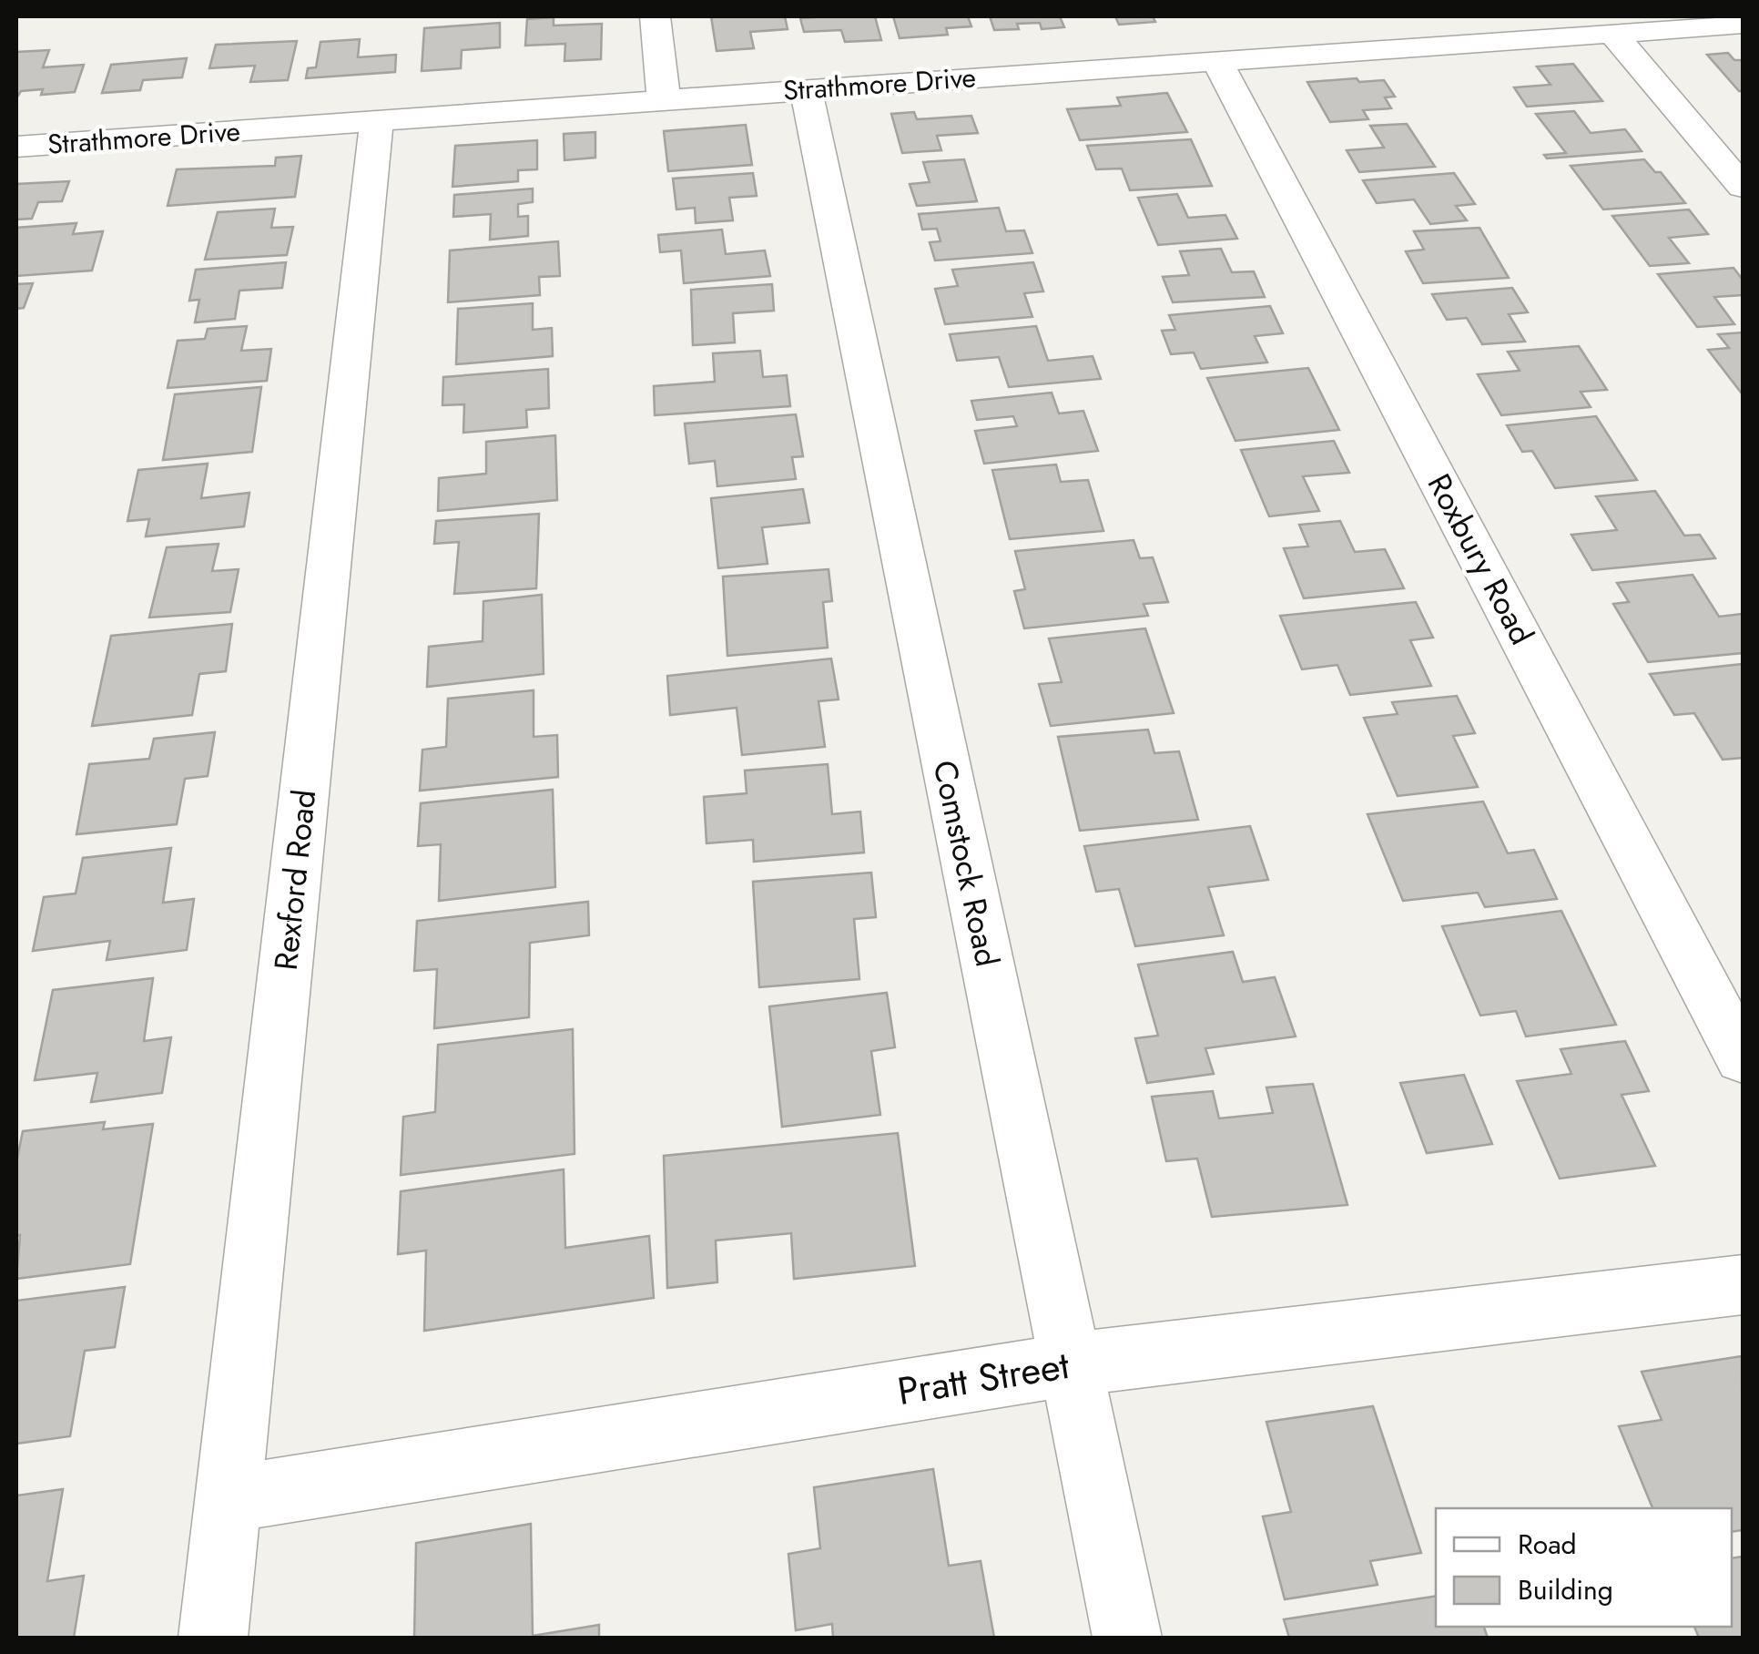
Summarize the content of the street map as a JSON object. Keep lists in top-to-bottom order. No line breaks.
{"streets":{"street":["Strathmore Drive","Roxbury Road","Comstock Road","Rexford Road","Pratt Street"]},"crossings":[["Strathmore Drive","Roxbury Road"],["Strathmore Drive","Comstock Road"],["Strathmore Drive","Rexford Road"],["Comstock Road","Pratt Street"],["Rexford Road","Pratt Street"]],"legend":["Road","Building"]}
